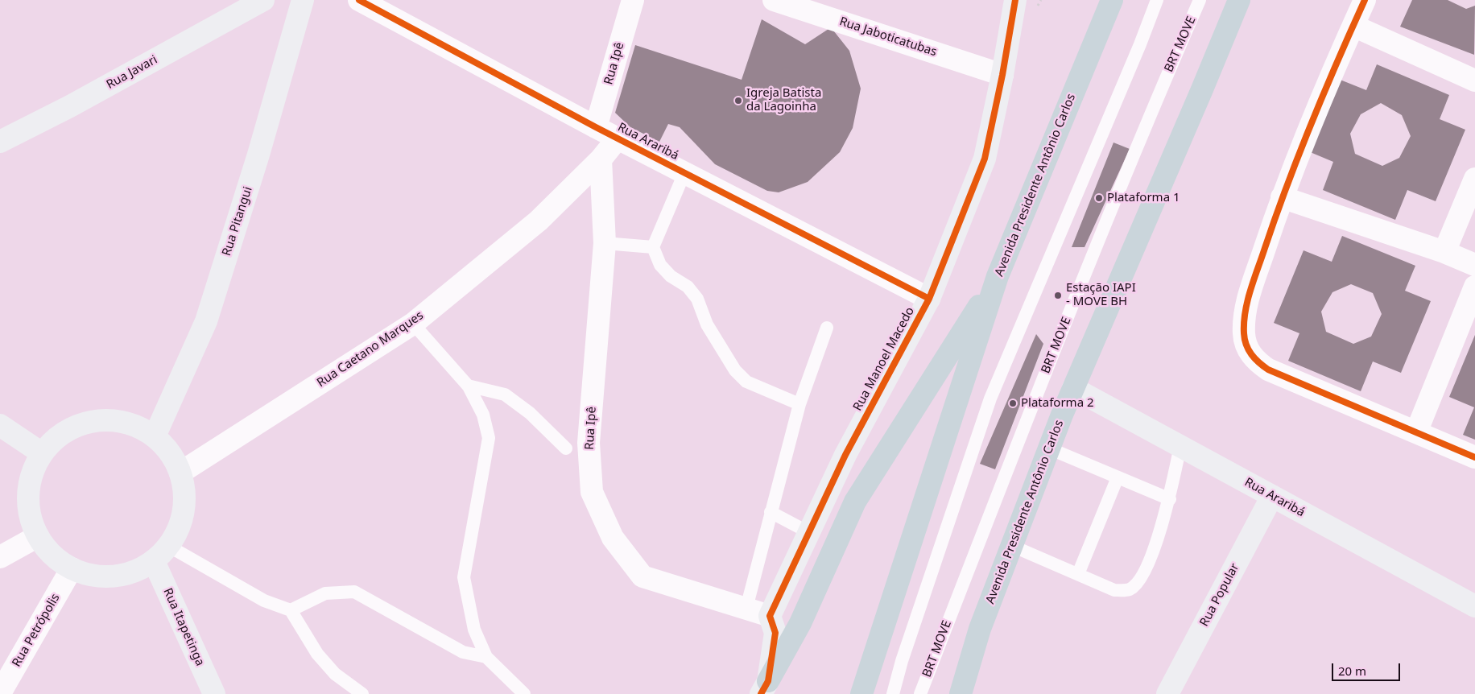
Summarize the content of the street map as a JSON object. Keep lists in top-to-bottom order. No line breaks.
{"streets":{"highway":["Avenida Presidente Antônio Carlos"],"street":["Rua Jaboticatubas","Rua Ipê","Rua Javari","Rua Araribá","Rua Pitangui","Rua Caetano Marques","Rua Manoel Macedo","Rua Popular","Rua Itapetinga","Rua Petrópolis"],"lane":["BRT MOVE"]},"crossings":[["Rua Jaboticatubas","Rua Manoel Macedo"],["Rua Ipê","Rua Araribá"],["Rua Ipê","Rua Caetano Marques"],["Rua Ipê","Rua Manoel Macedo"],["Rua Araribá","Avenida Presidente Antônio Carlos"],["Rua Araribá","Rua Manoel Macedo"],["Rua Araribá","Rua Popular"]],"places":["Igreja Batista da Lagoinha","Plataforma 1","Estação IAPI - MOVE BH","Plataforma 2"],"scale_bar":"20 m"}
